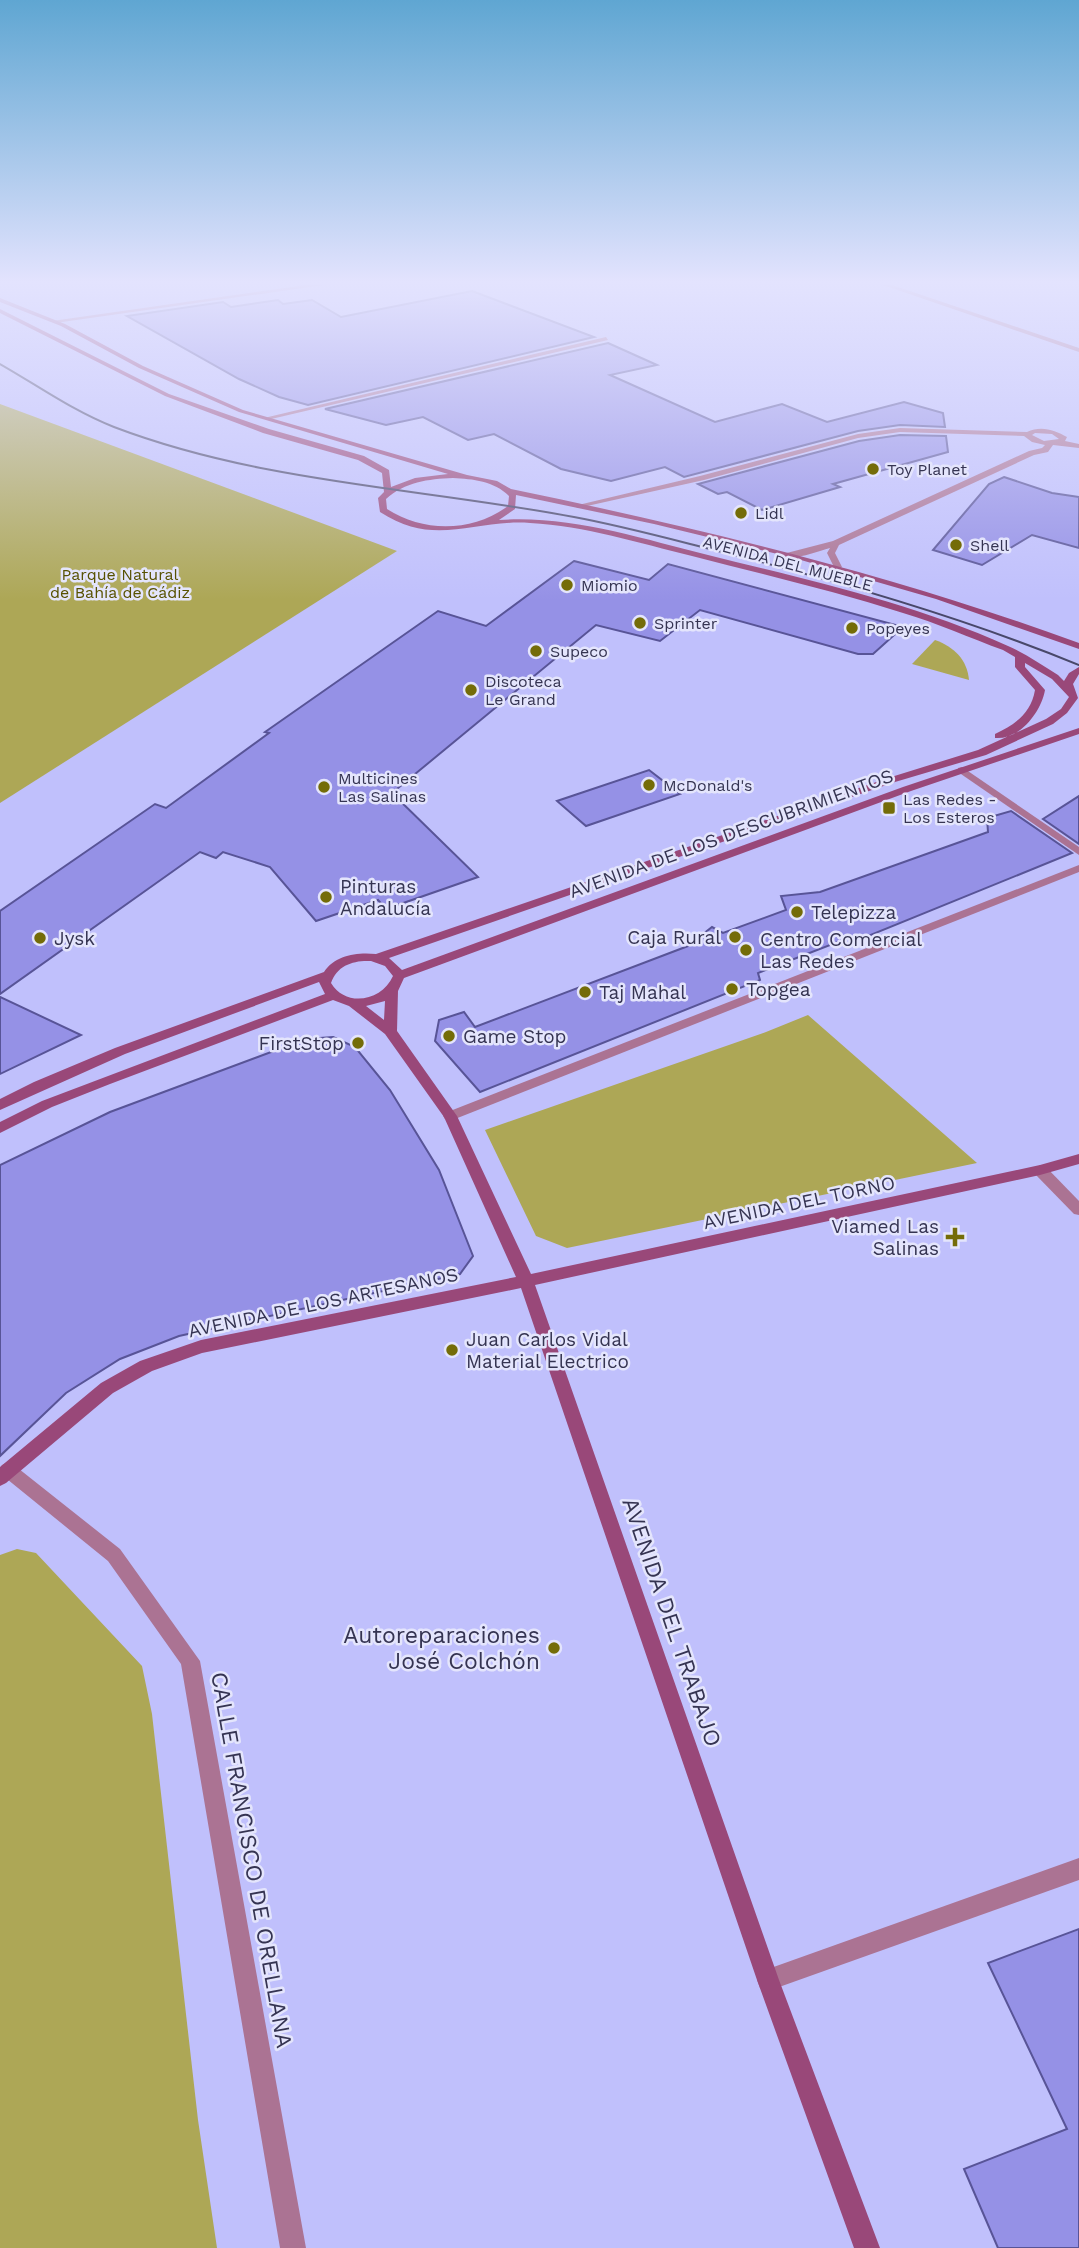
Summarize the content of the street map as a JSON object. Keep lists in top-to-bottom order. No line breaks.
{"streets":{"main road":["AVENIDA DEL MUEBLE","AVENIDA DE LOS DESCUBRIMIENTOS","AVENIDA DEL TORNO","AVENIDA DE LOS ARTESANOS","AVENIDA DEL TRABAJO"],"street":["CALLE FRANCISCO DE ORELLANA"]},"crossings":[["AVENIDA DEL MUEBLE","AVENIDA DE LOS DESCUBRIMIENTOS"],["AVENIDA DE LOS DESCUBRIMIENTOS","AVENIDA DEL TRABAJO"],["AVENIDA DEL TORNO","AVENIDA DE LOS ARTESANOS"],["AVENIDA DEL TORNO","AVENIDA DEL TRABAJO"],["AVENIDA DE LOS ARTESANOS","AVENIDA DEL TRABAJO"],["AVENIDA DE LOS ARTESANOS","CALLE FRANCISCO DE ORELLANA"]],"parks":["Parque Natural de Bahía de Cádiz"],"places":{"other":["Toy Planet","Lidl","Shell","Miomio","Sprinter","Popeyes","Supeco","Discoteca Le Grand","McDonald's","Multicines Las Salinas","Pinturas Andalucía","Telepizza","Caja Rural","Jysk","Centro Comercial Las Redes","Topgea","Taj Mahal","Game Stop","FirstStop","Juan Carlos Vidal Material Electrico","Autoreparaciones José Colchón"],"transit":["Las Redes - Los Esteros"],"health":["Viamed Las Salinas"]}}
